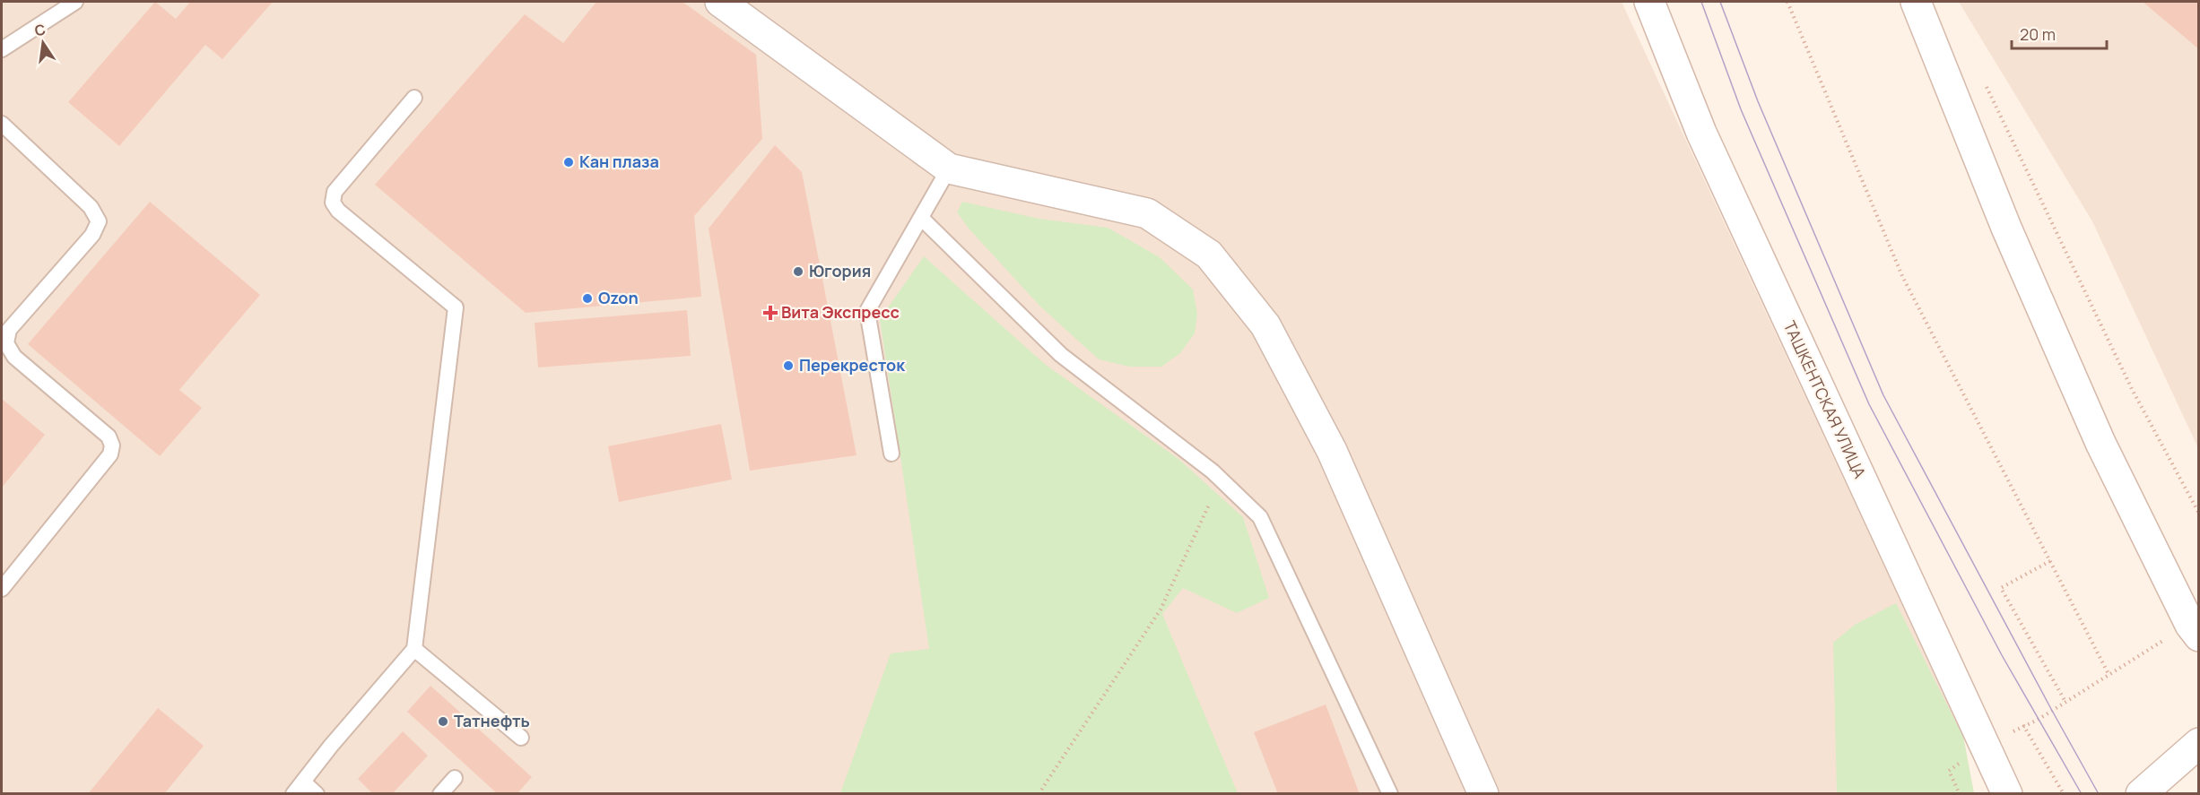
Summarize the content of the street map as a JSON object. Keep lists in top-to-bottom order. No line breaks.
{"streets":{"main road":["ТАШКЕНТСКАЯ УЛИЦА"]},"places":{"other":["Кан плаза","Югория","Ozon","Перекресток","Татнефть"],"health":["Вита Экспресс"]},"scale_bar":"20 m","north":"top"}
